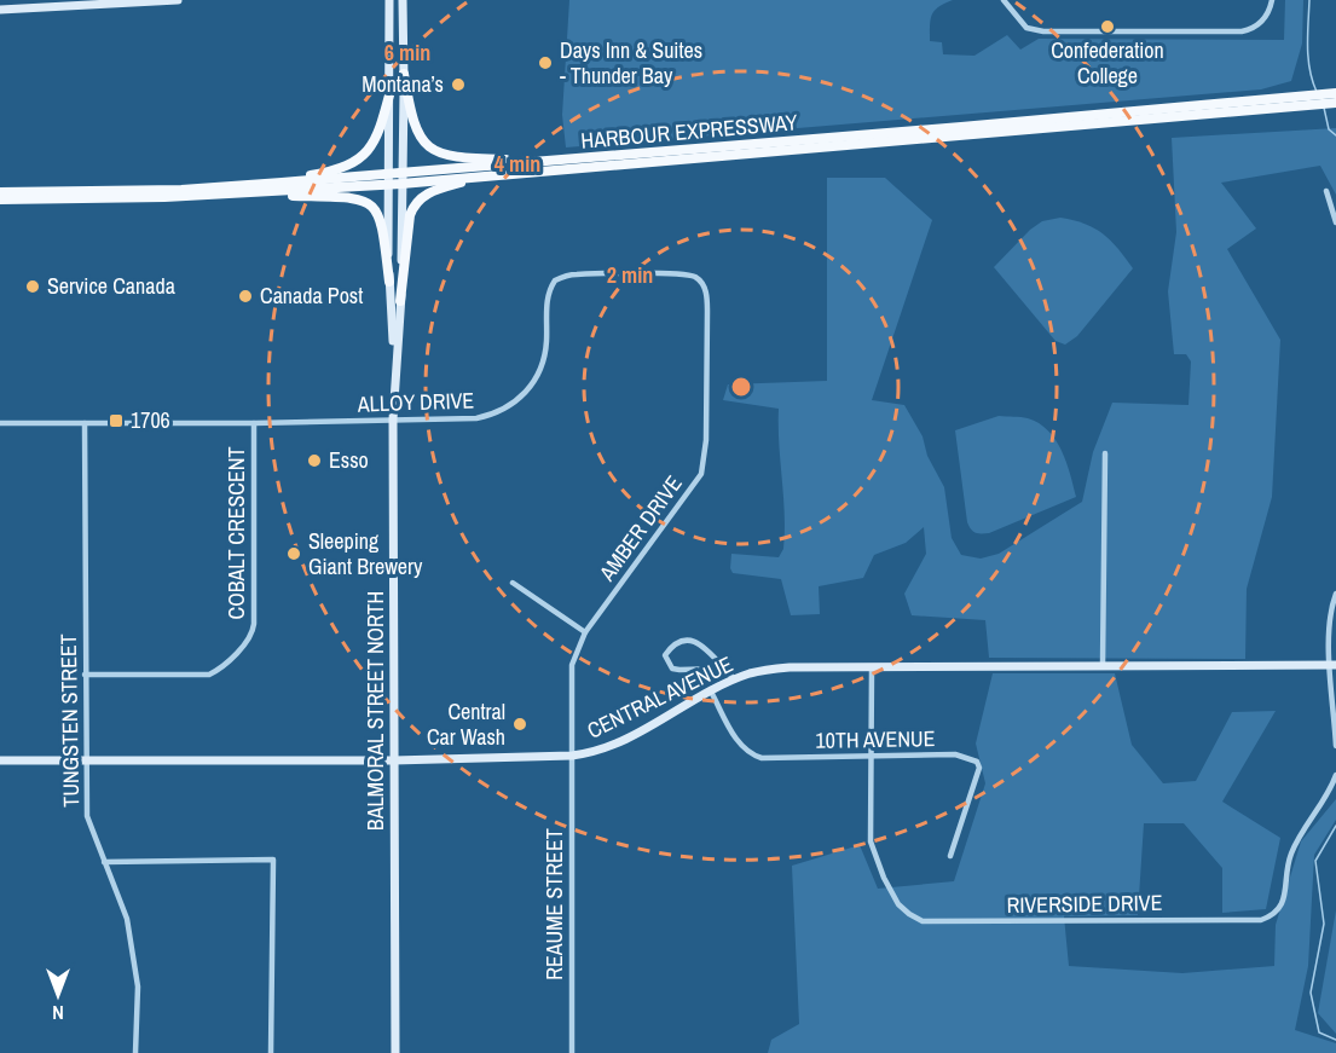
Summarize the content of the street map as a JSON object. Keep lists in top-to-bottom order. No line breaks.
{"streets":{"main road":["HARBOUR EXPRESSWAY","CENTRAL AVENUE","BALMORAL STREET NORTH"],"street":["ALLOY DRIVE","AMBER DRIVE","COBALT CRESCENT","TUNGSTEN STREET","10TH AVENUE","REAUME STREET","RIVERSIDE DRIVE"]},"crossings":[["HARBOUR EXPRESSWAY","BALMORAL STREET NORTH"],["ALLOY DRIVE","AMBER DRIVE"],["ALLOY DRIVE","COBALT CRESCENT"],["ALLOY DRIVE","BALMORAL STREET NORTH"],["ALLOY DRIVE","TUNGSTEN STREET"],["AMBER DRIVE","CENTRAL AVENUE"],["AMBER DRIVE","REAUME STREET"],["COBALT CRESCENT","TUNGSTEN STREET"],["CENTRAL AVENUE","BALMORAL STREET NORTH"],["CENTRAL AVENUE","TUNGSTEN STREET"],["CENTRAL AVENUE","10TH AVENUE"],["CENTRAL AVENUE","REAUME STREET"],["10TH AVENUE","RIVERSIDE DRIVE"]],"places":{"other":["Confederation College","Days Inn & Suites - Thunder Bay","Montana’s","Service Canada","Canada Post","Esso","Sleeping Giant Brewery","Central Car Wash"],"transit":["1706"]},"north":"bottom","rings":["6 min","4 min","2 min"]}
